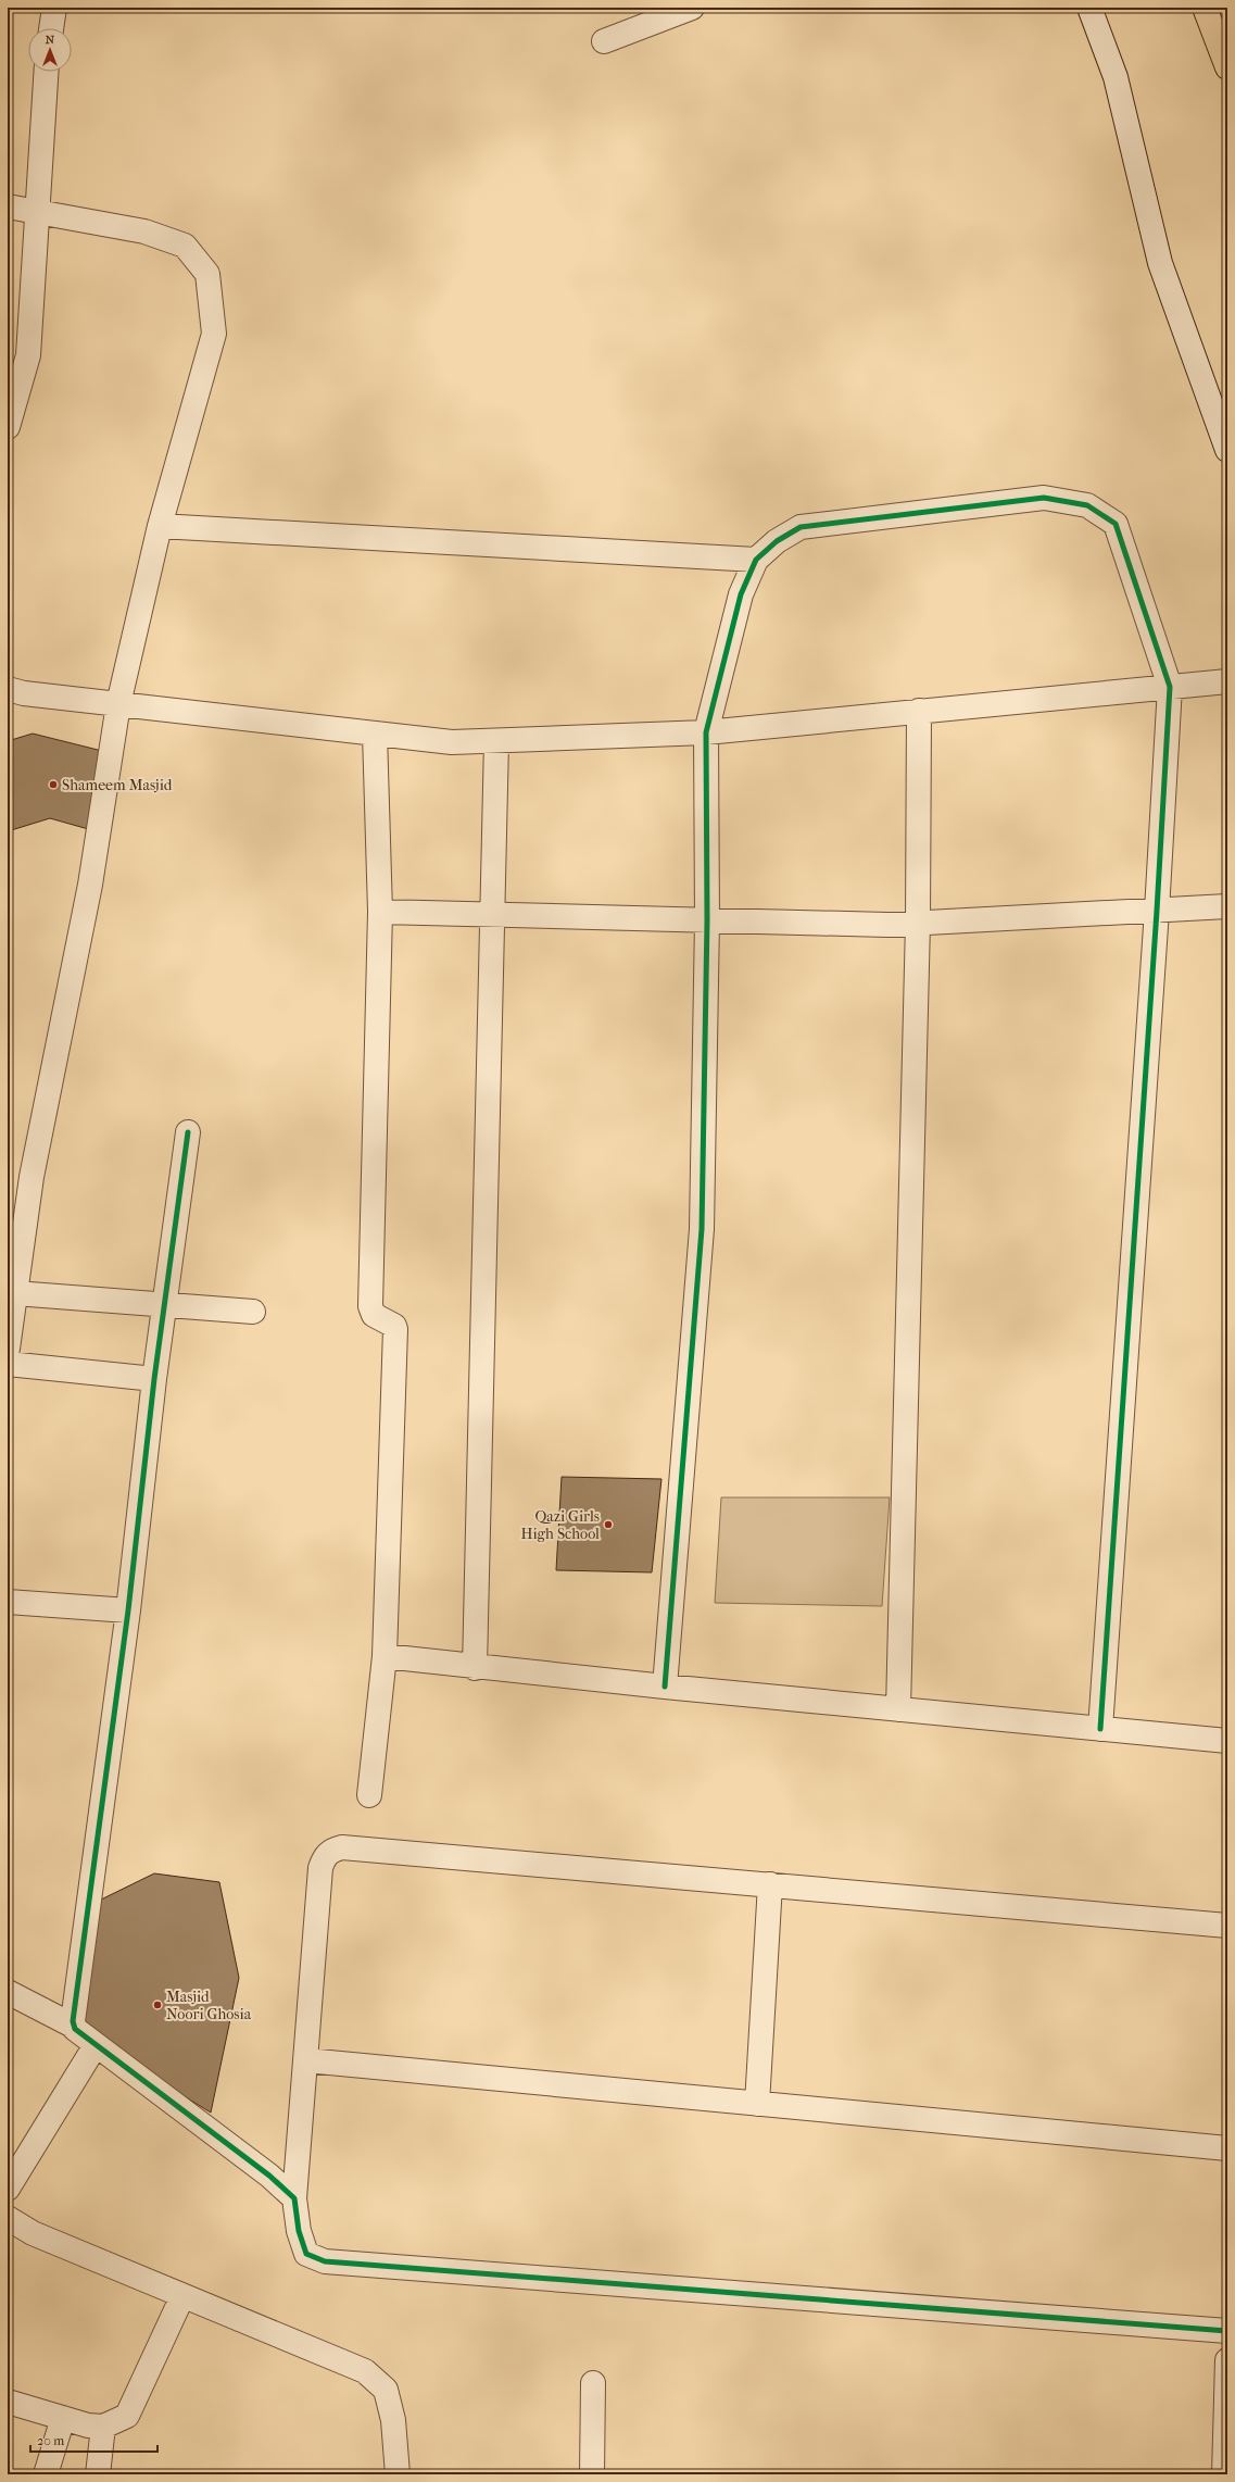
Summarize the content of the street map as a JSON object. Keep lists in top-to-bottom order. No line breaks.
{"places":["Shameem Masjid","Qazi Girls High School","Masjid Noori Ghosia"],"scale_bar":"20 m","north":"top"}
